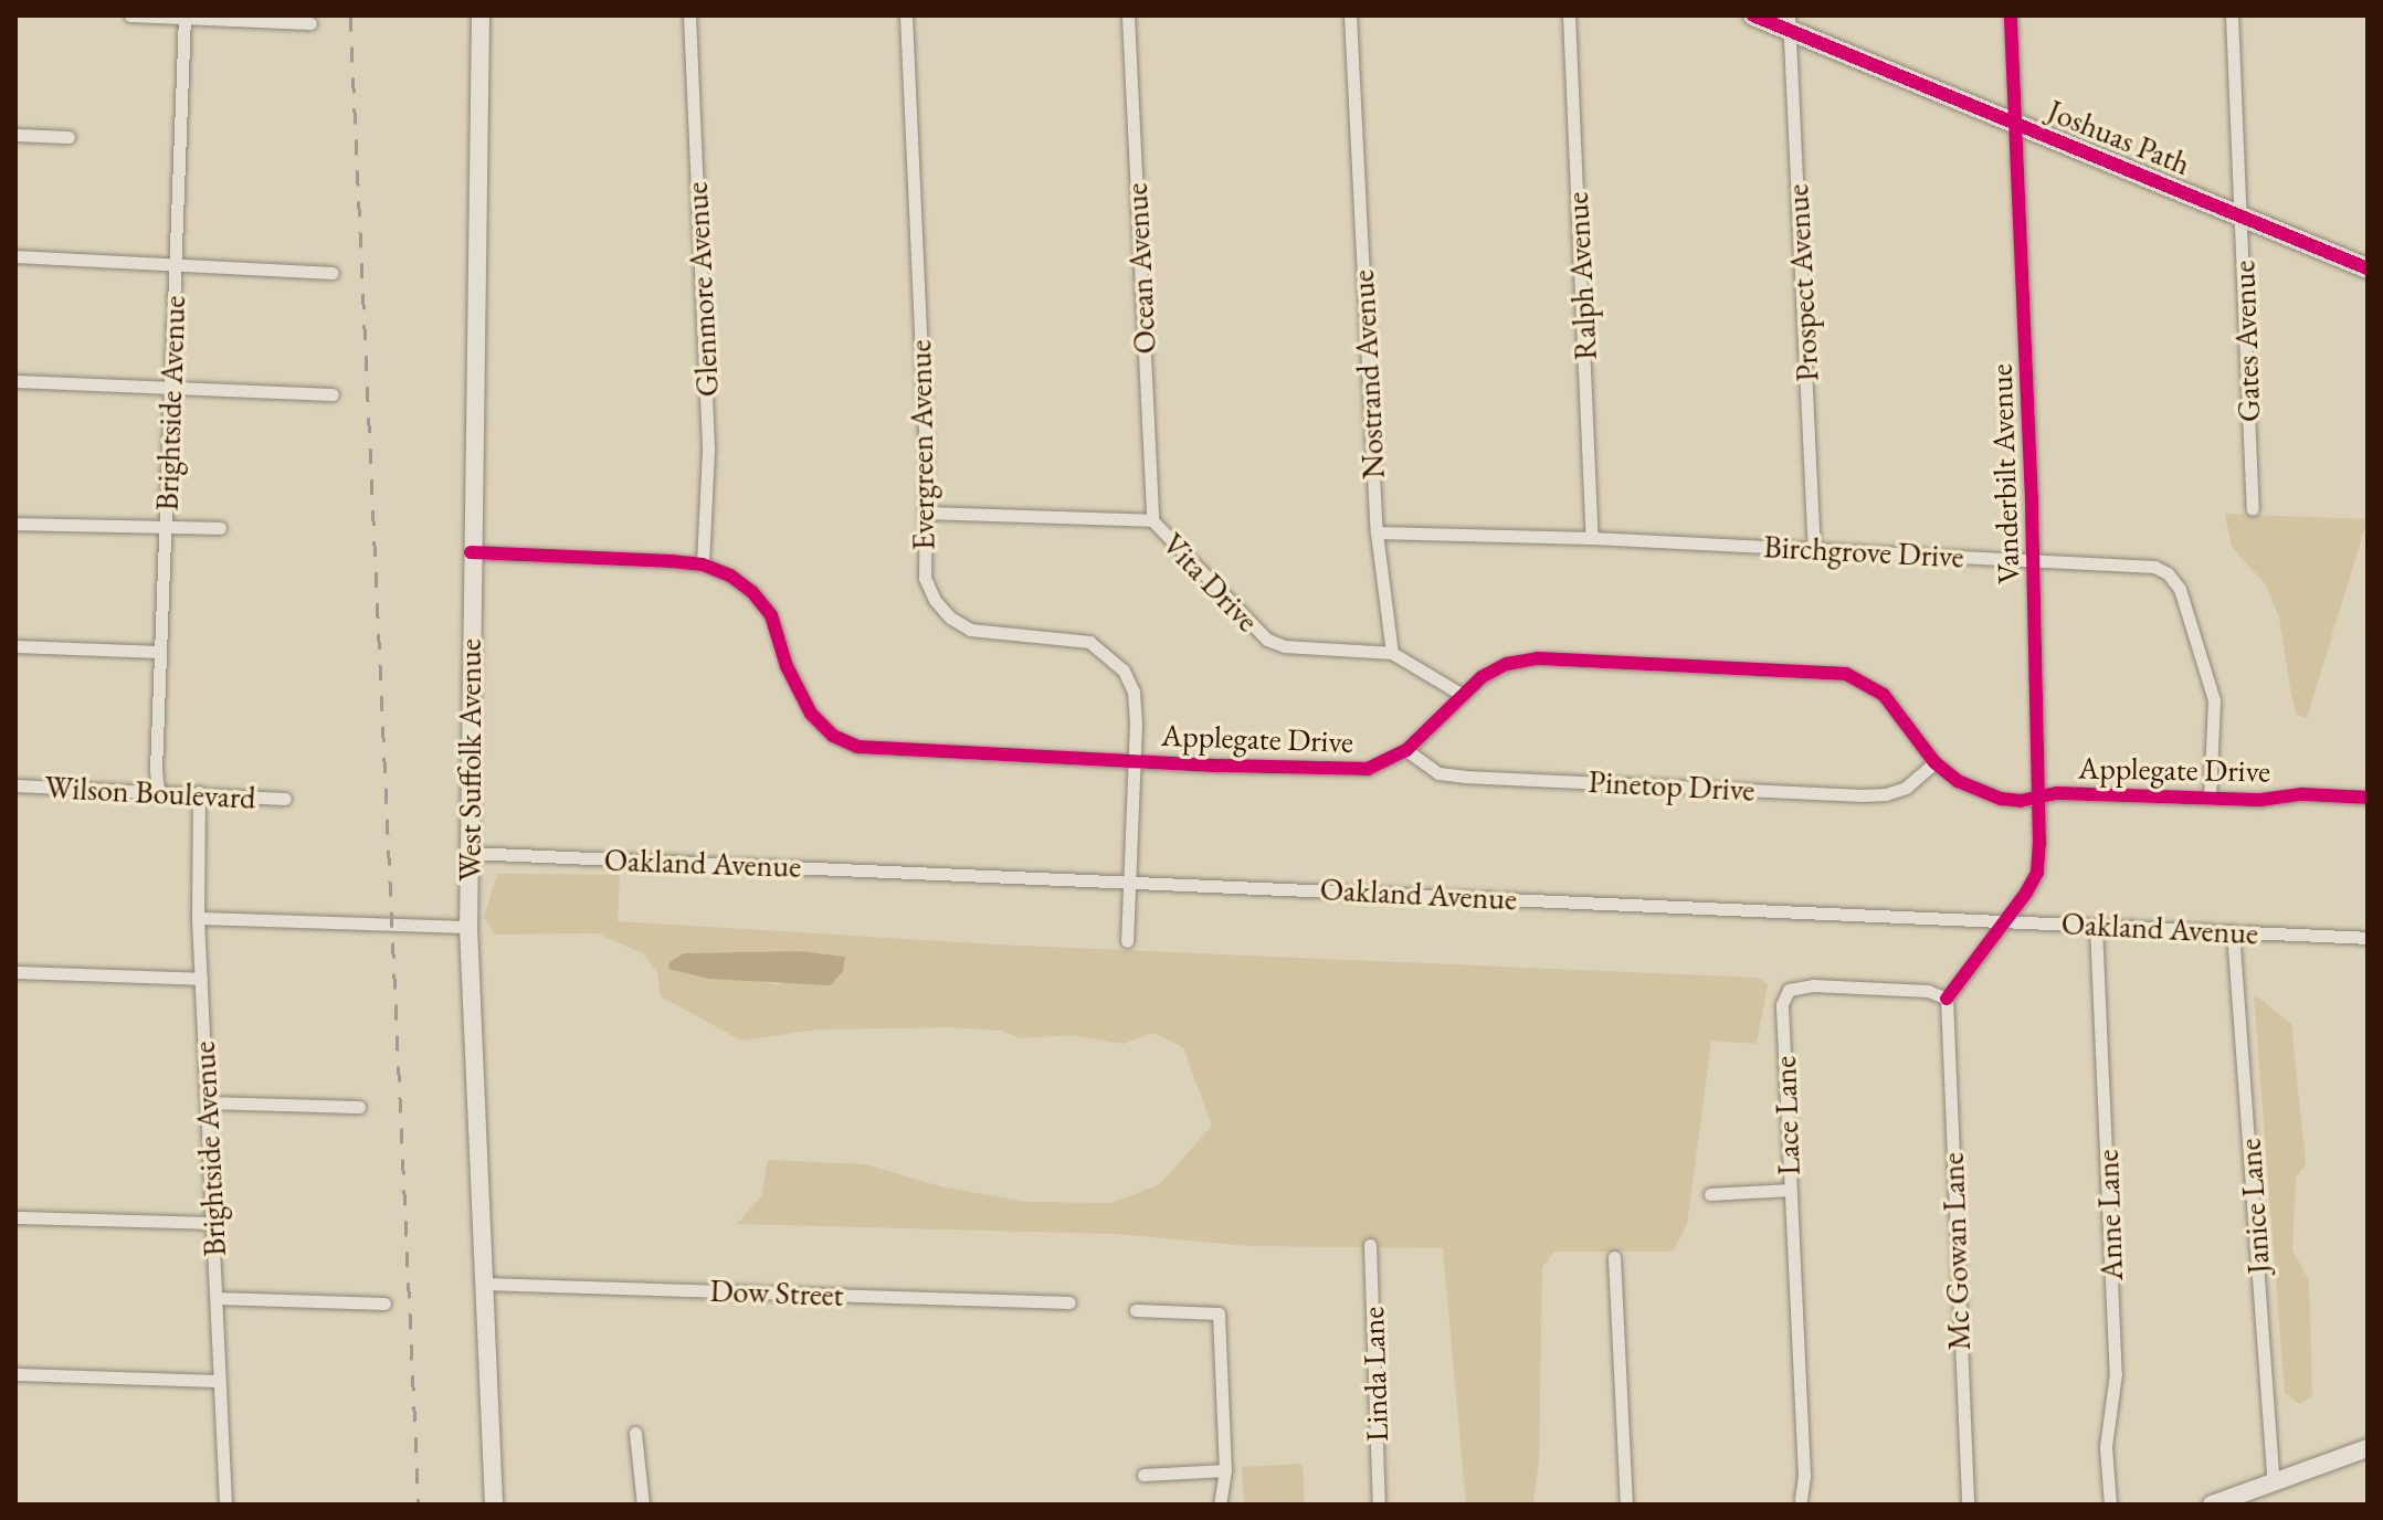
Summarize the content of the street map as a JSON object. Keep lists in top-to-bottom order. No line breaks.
{"streets":{"main road":["Joshuas Path","West Suffolk Avenue"],"street":["Ocean Avenue","Ralph Avenue","Prospect Avenue","Glenmore Avenue","Gates Avenue","Nostrand Avenue","Brightside Avenue","Evergreen Avenue","Vanderbilt Avenue","Birchgrove Drive","Vita Drive","Applegate Drive","Pinetop Drive","Wilson Boulevard","Oakland Avenue","Lace Lane","Janice Lane","Anne Lane","Mc Gowan Lane","Dow Street","Linda Lane"]},"crossings":[["Joshuas Path","Prospect Avenue"],["Joshuas Path","Gates Avenue"],["Joshuas Path","Vanderbilt Avenue"],["Ocean Avenue","Vita Drive"],["Ralph Avenue","Birchgrove Drive"],["Prospect Avenue","Birchgrove Drive"],["Glenmore Avenue","Applegate Drive"],["Nostrand Avenue","Birchgrove Drive"],["Nostrand Avenue","Vita Drive"],["Brightside Avenue","Wilson Boulevard"],["Evergreen Avenue","Vita Drive"],["Evergreen Avenue","Applegate Drive"],["Evergreen Avenue","Oakland Avenue"],["Vanderbilt Avenue","Birchgrove Drive"],["Vanderbilt Avenue","Applegate Drive"],["Vanderbilt Avenue","Oakland Avenue"],["Birchgrove Drive","Applegate Drive"],["Applegate Drive","West Suffolk Avenue"],["Applegate Drive","Pinetop Drive"],["West Suffolk Avenue","Oakland Avenue"],["West Suffolk Avenue","Dow Street"],["Oakland Avenue","Janice Lane"],["Oakland Avenue","Anne Lane"],["Lace Lane","Mc Gowan Lane"]]}
